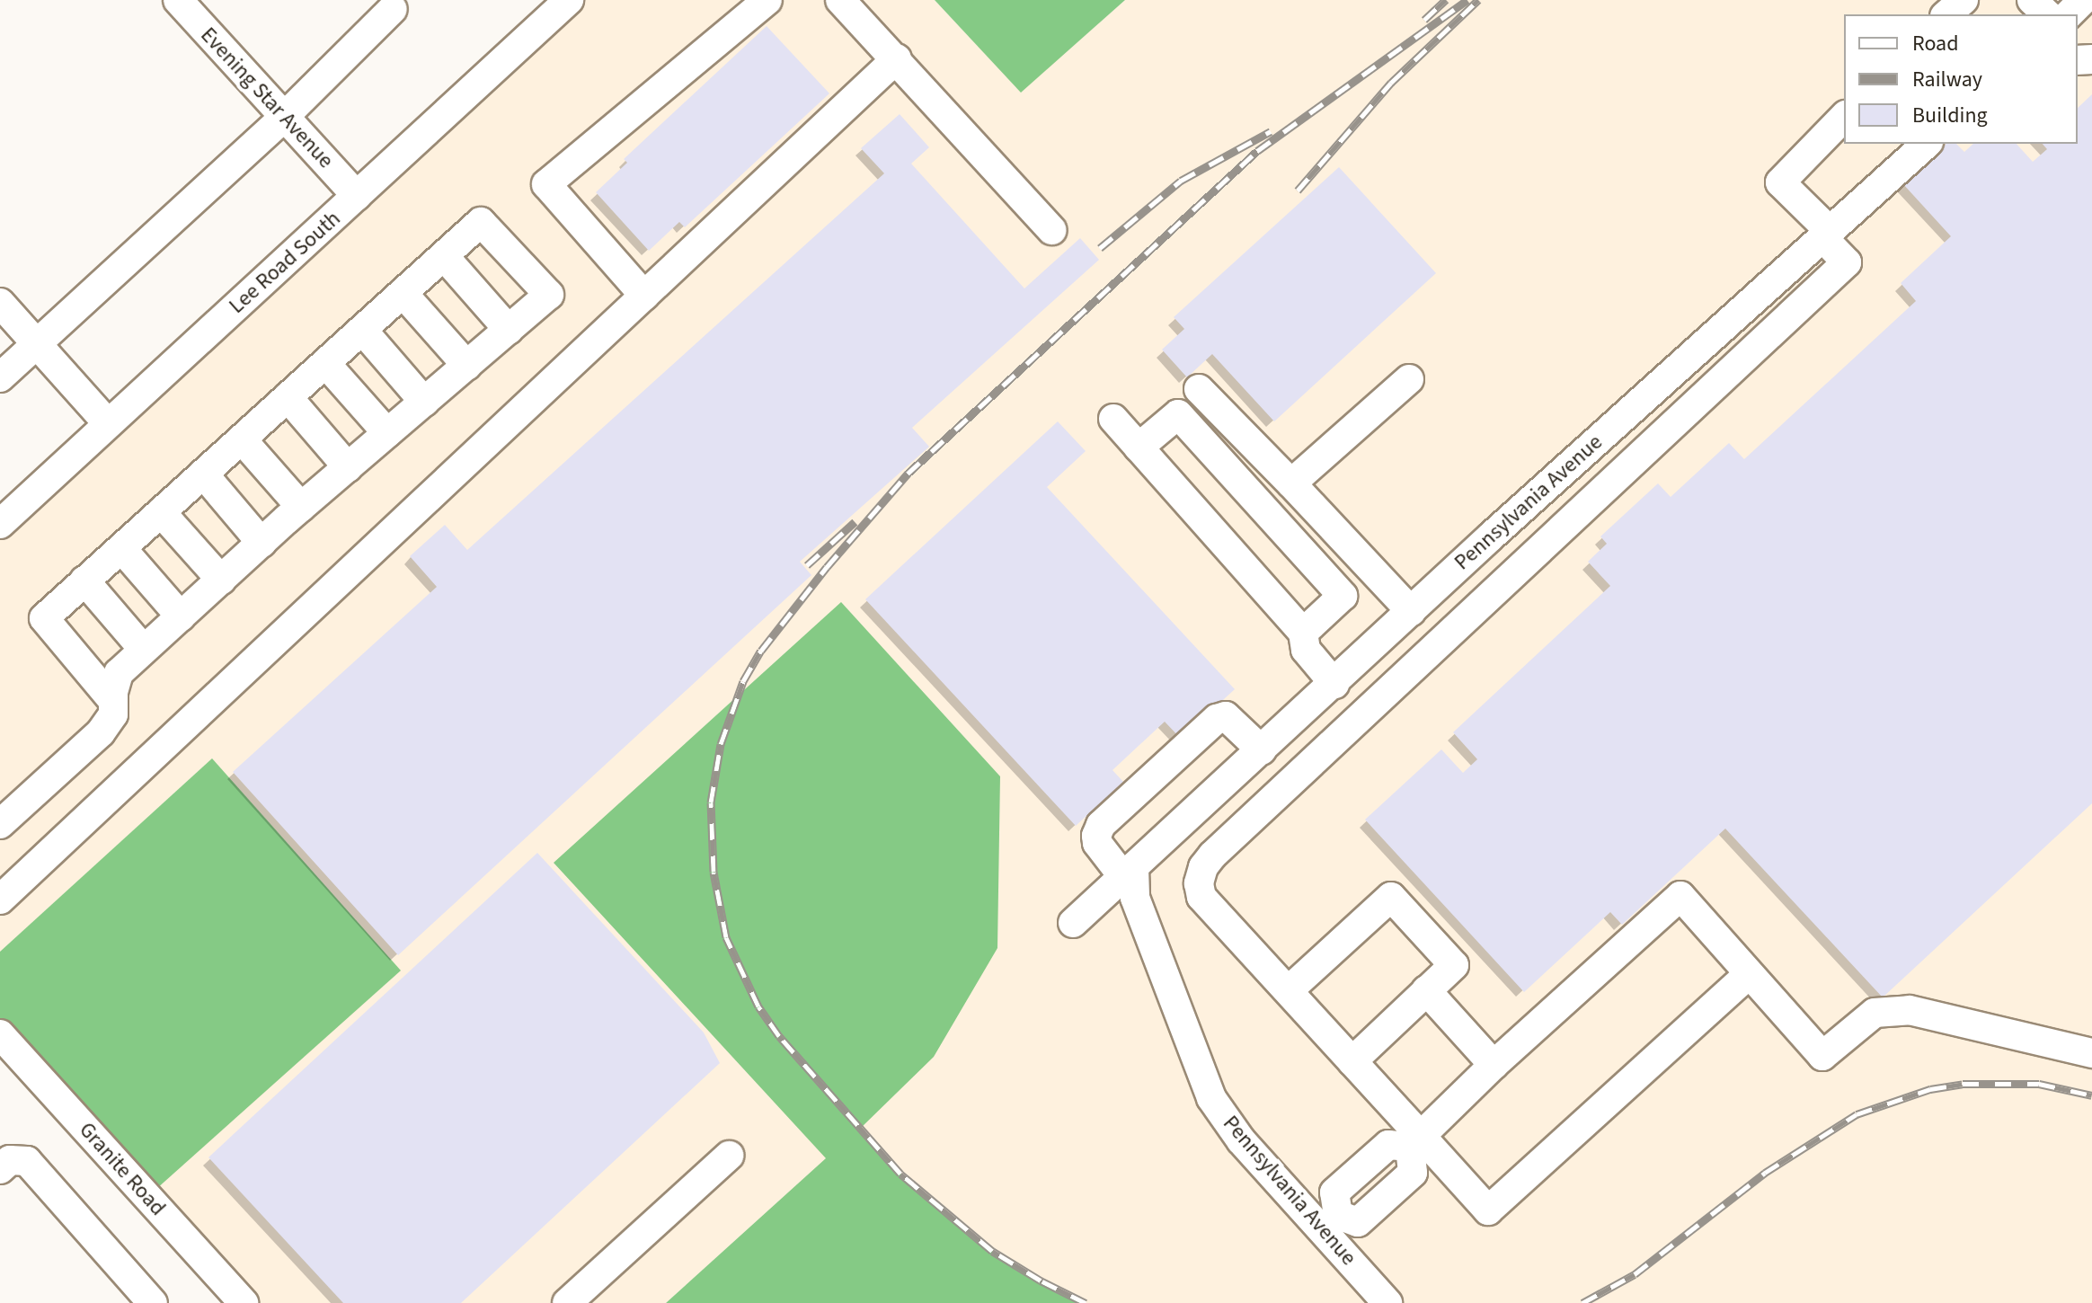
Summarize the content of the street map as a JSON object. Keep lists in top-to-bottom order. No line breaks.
{"streets":{"street":["Evening Star Avenue","Lee Road South","Pennsylvania Avenue","Granite Road"]},"crossings":[["Evening Star Avenue","Lee Road South"]],"legend":["Road","Railway","Building"]}
